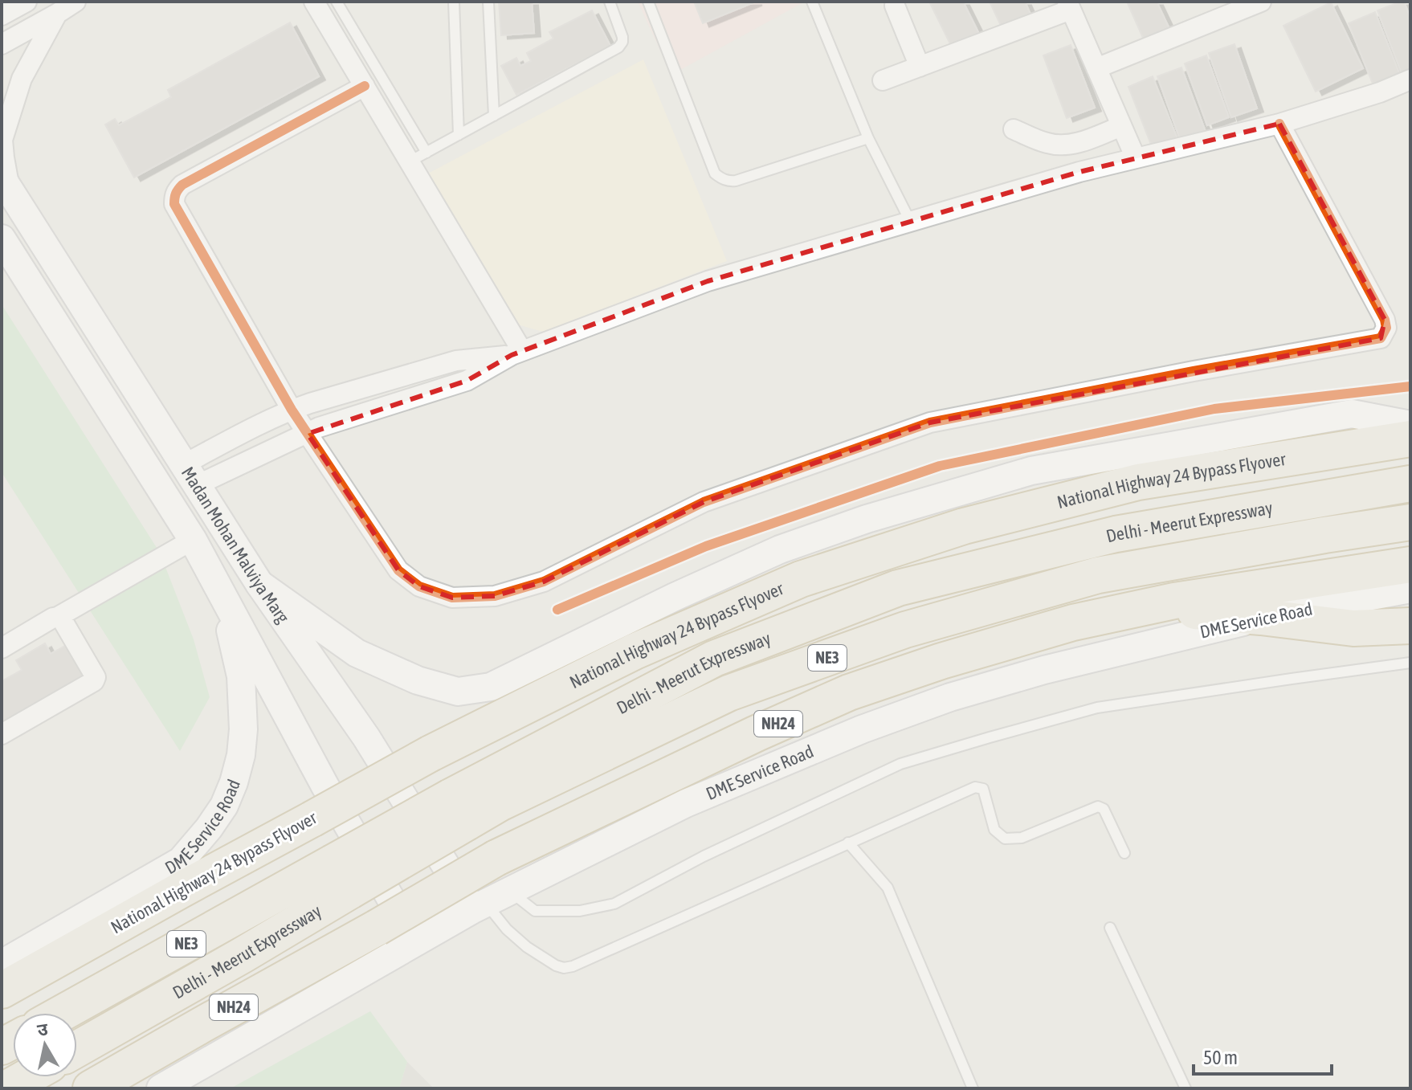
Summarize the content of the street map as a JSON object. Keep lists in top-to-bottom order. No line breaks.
{"streets":{"highway":["National Highway 24 Bypass Flyover","Delhi - Meerut Expressway","NE3","NH24"],"main road":["Madan Mohan Malviya Marg","DME Service Road"]},"crossings":[["Madan Mohan Malviya Marg","DME Service Road"]],"scale_bar":"50 m","north":"top"}
